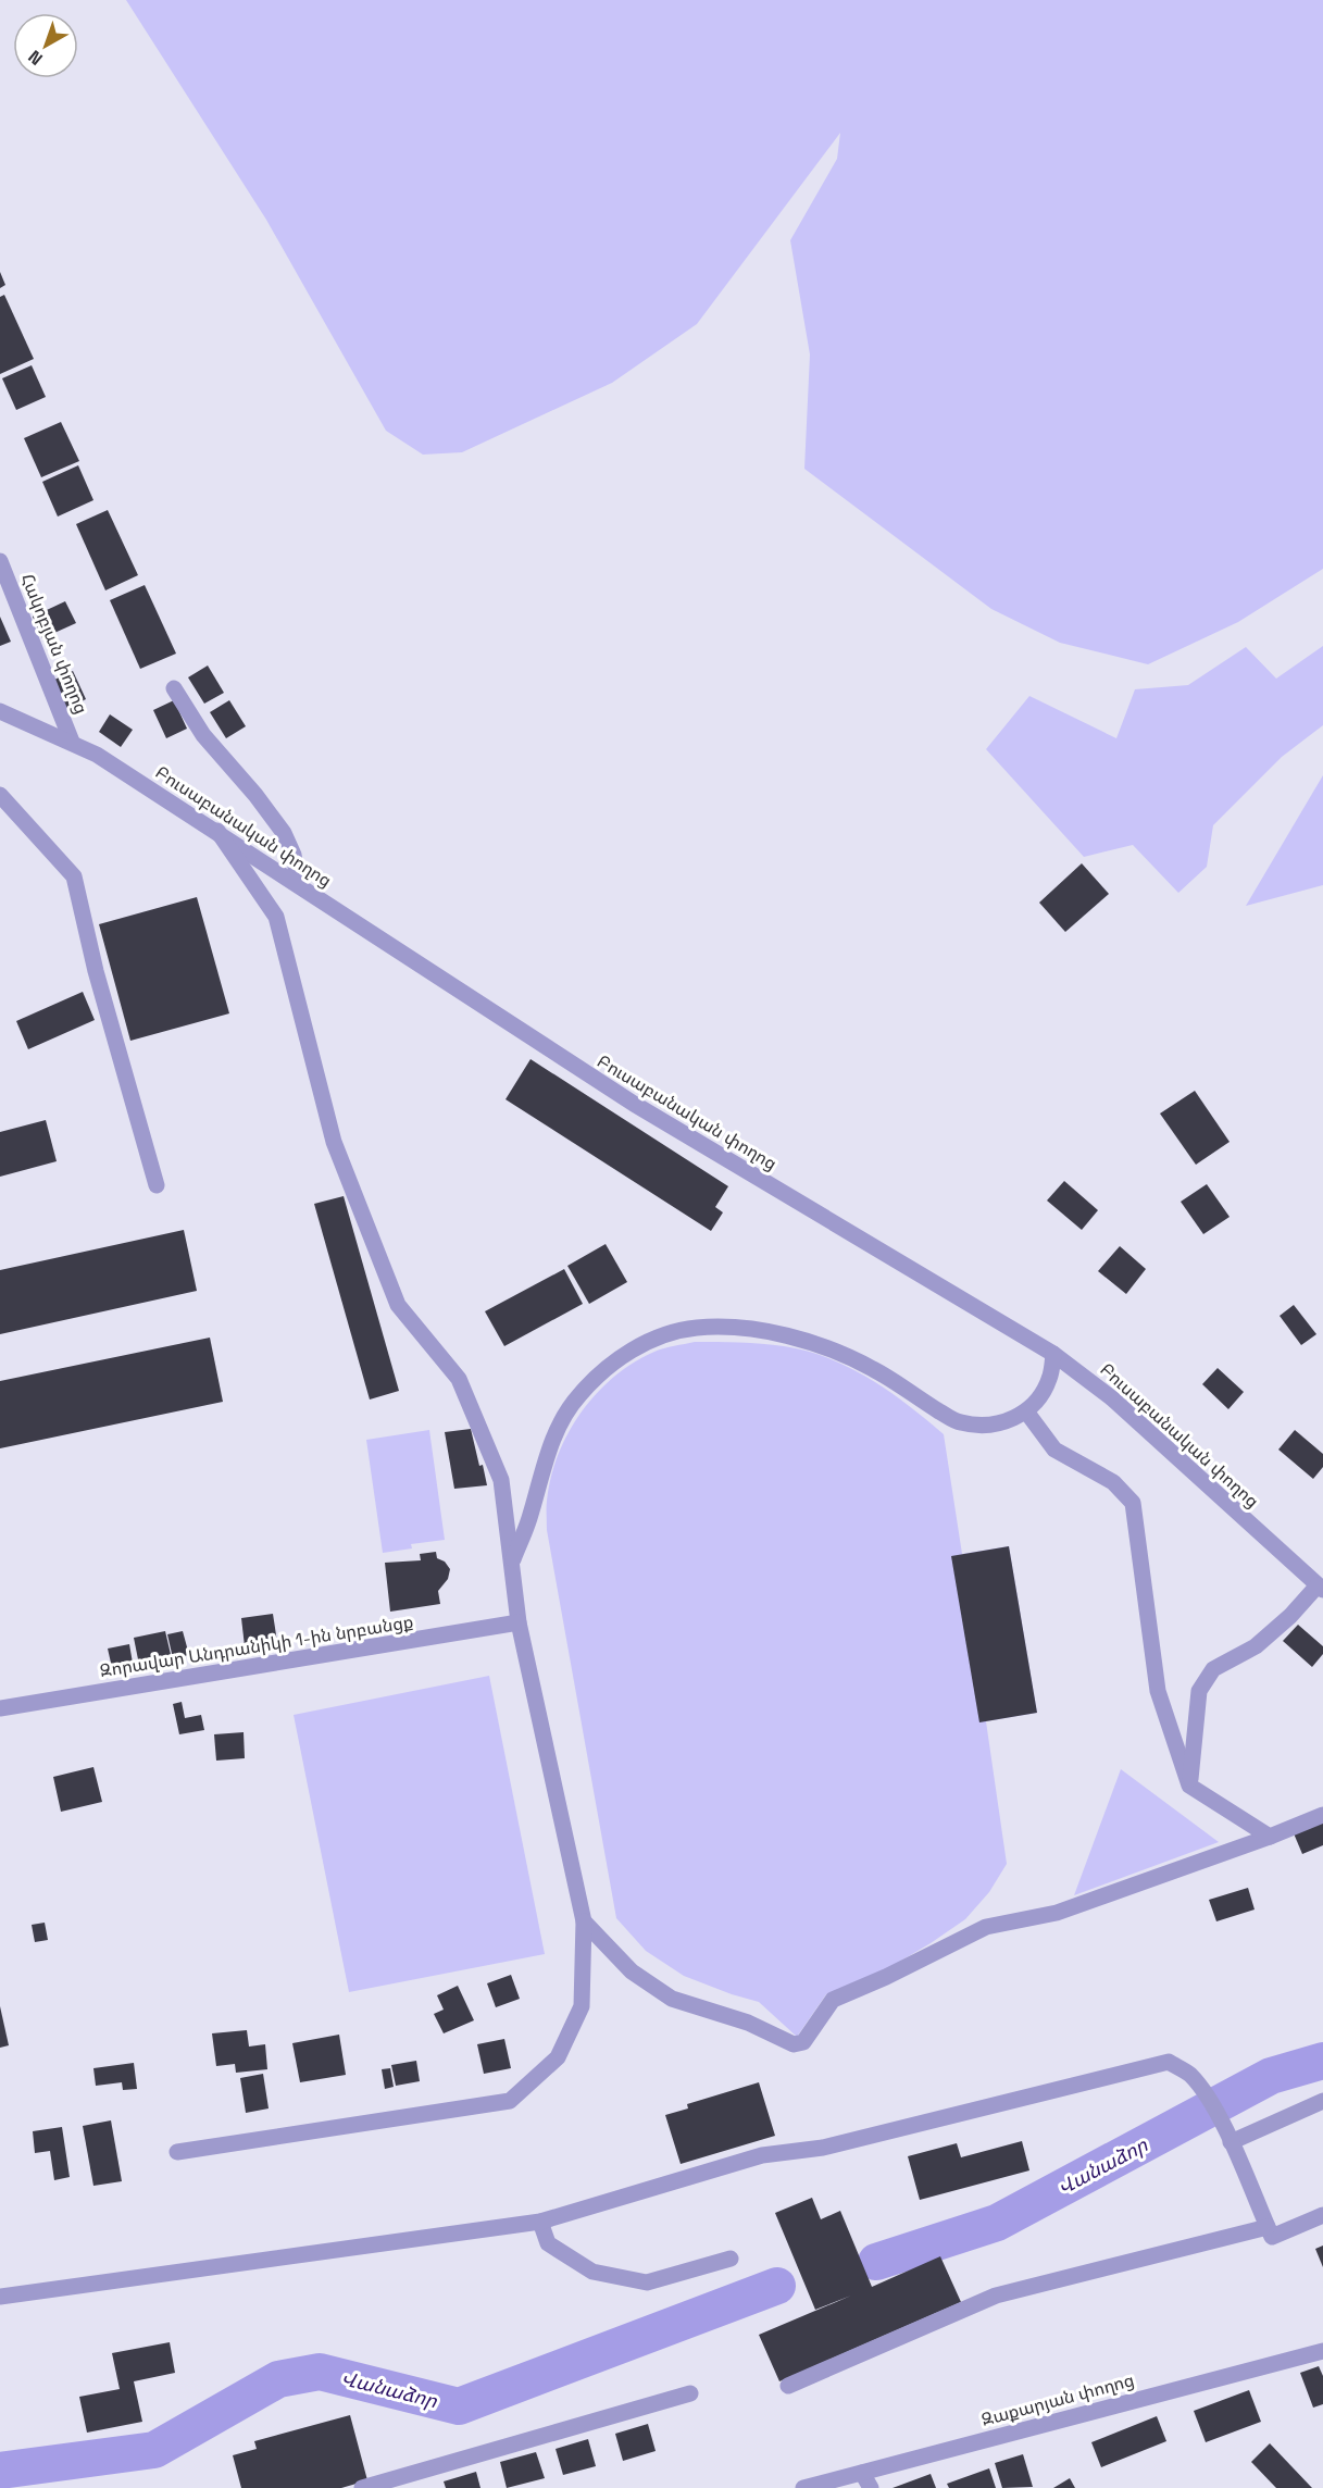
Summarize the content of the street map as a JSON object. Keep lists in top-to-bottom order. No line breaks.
{"streets":{"street":["Հակոբյան փողոց","Բուսաբանական փողոց","Զորավար Անդրանիկի 1-ին նրբանցք","Զաքարյան փողոց"]},"crossings":[["Հակոբյան փողոց","Բուսաբանական փողոց"]],"water":["Վանաձոր"],"north":"bottom left"}
